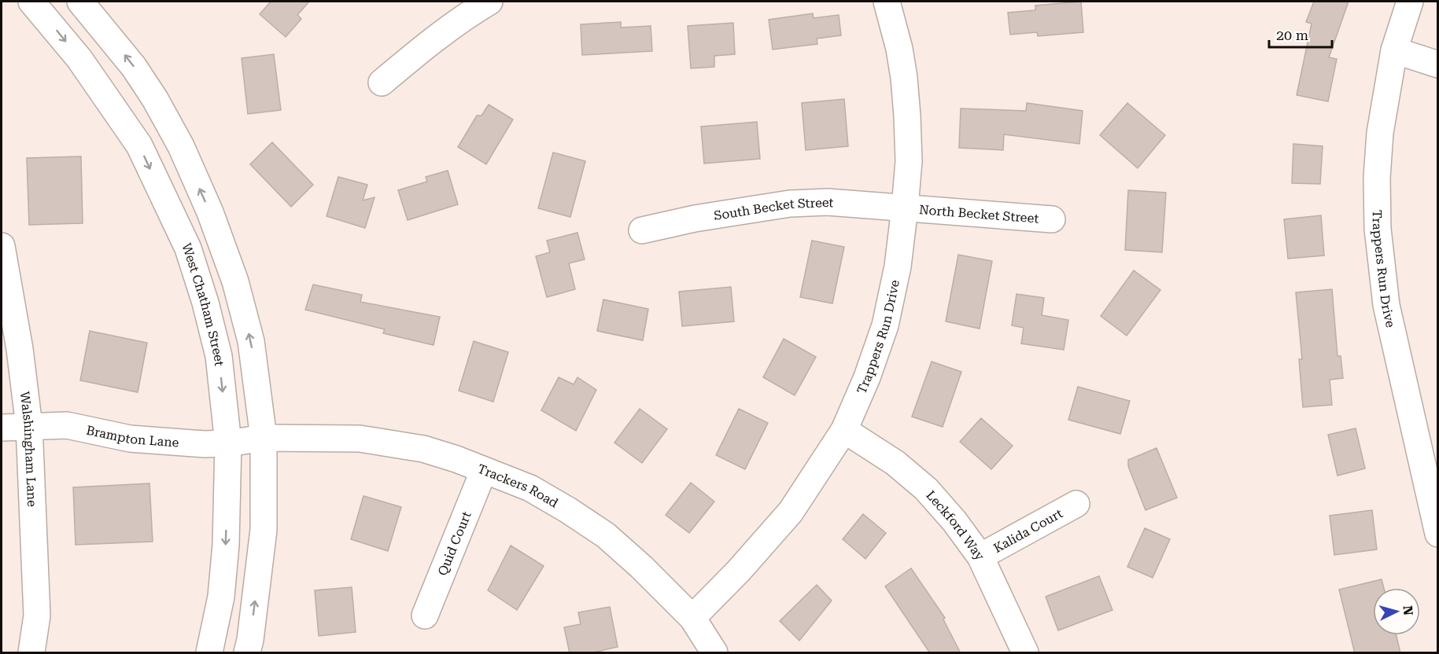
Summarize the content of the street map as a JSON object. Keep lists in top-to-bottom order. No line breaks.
{"streets":{"street":["South Becket Street","North Becket Street","Trappers Run Drive","West Chatham Street","Brampton Lane","Walshingham Lane","Trackers Road","Leckford Way","Kalida Court","Quid Court"]},"crossings":[["South Becket Street","North Becket Street"],["South Becket Street","Trappers Run Drive"],["North Becket Street","Trappers Run Drive"],["Trappers Run Drive","Trackers Road"],["Trappers Run Drive","Leckford Way"],["West Chatham Street","Brampton Lane"],["Brampton Lane","Walshingham Lane"],["Brampton Lane","Trackers Road"],["Trackers Road","Quid Court"],["Leckford Way","Kalida Court"]],"scale_bar":"20 m","north":"right"}
